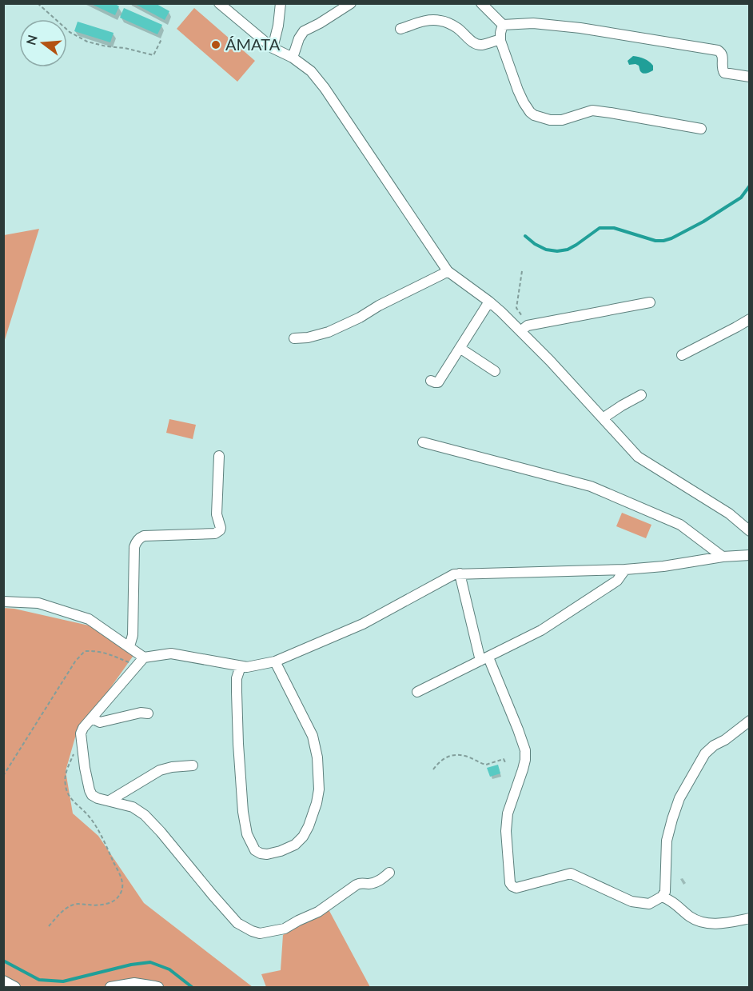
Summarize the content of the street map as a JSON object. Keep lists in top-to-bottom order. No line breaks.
{"places":["ÁMATA"],"north":"left"}
